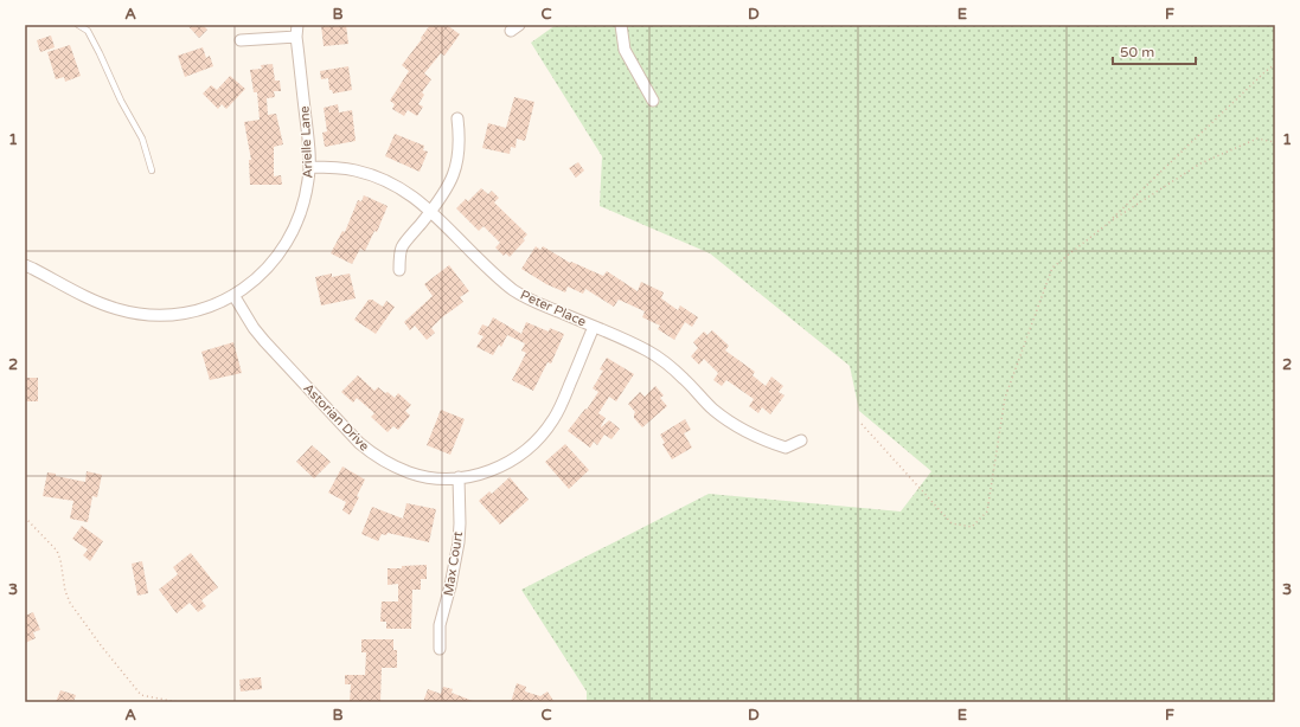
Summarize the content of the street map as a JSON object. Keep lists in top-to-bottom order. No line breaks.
{"streets":{"street":["Arielle Lane","Peter Place","Astorian Drive","Max Court"]},"crossings":[["Arielle Lane","Peter Place"],["Arielle Lane","Astorian Drive"],["Peter Place","Astorian Drive"],["Astorian Drive","Max Court"]],"scale_bar":"50 m","grid":{"columns":["A","B","C","D","E","F"],"rows":["1","2","3"]}}
